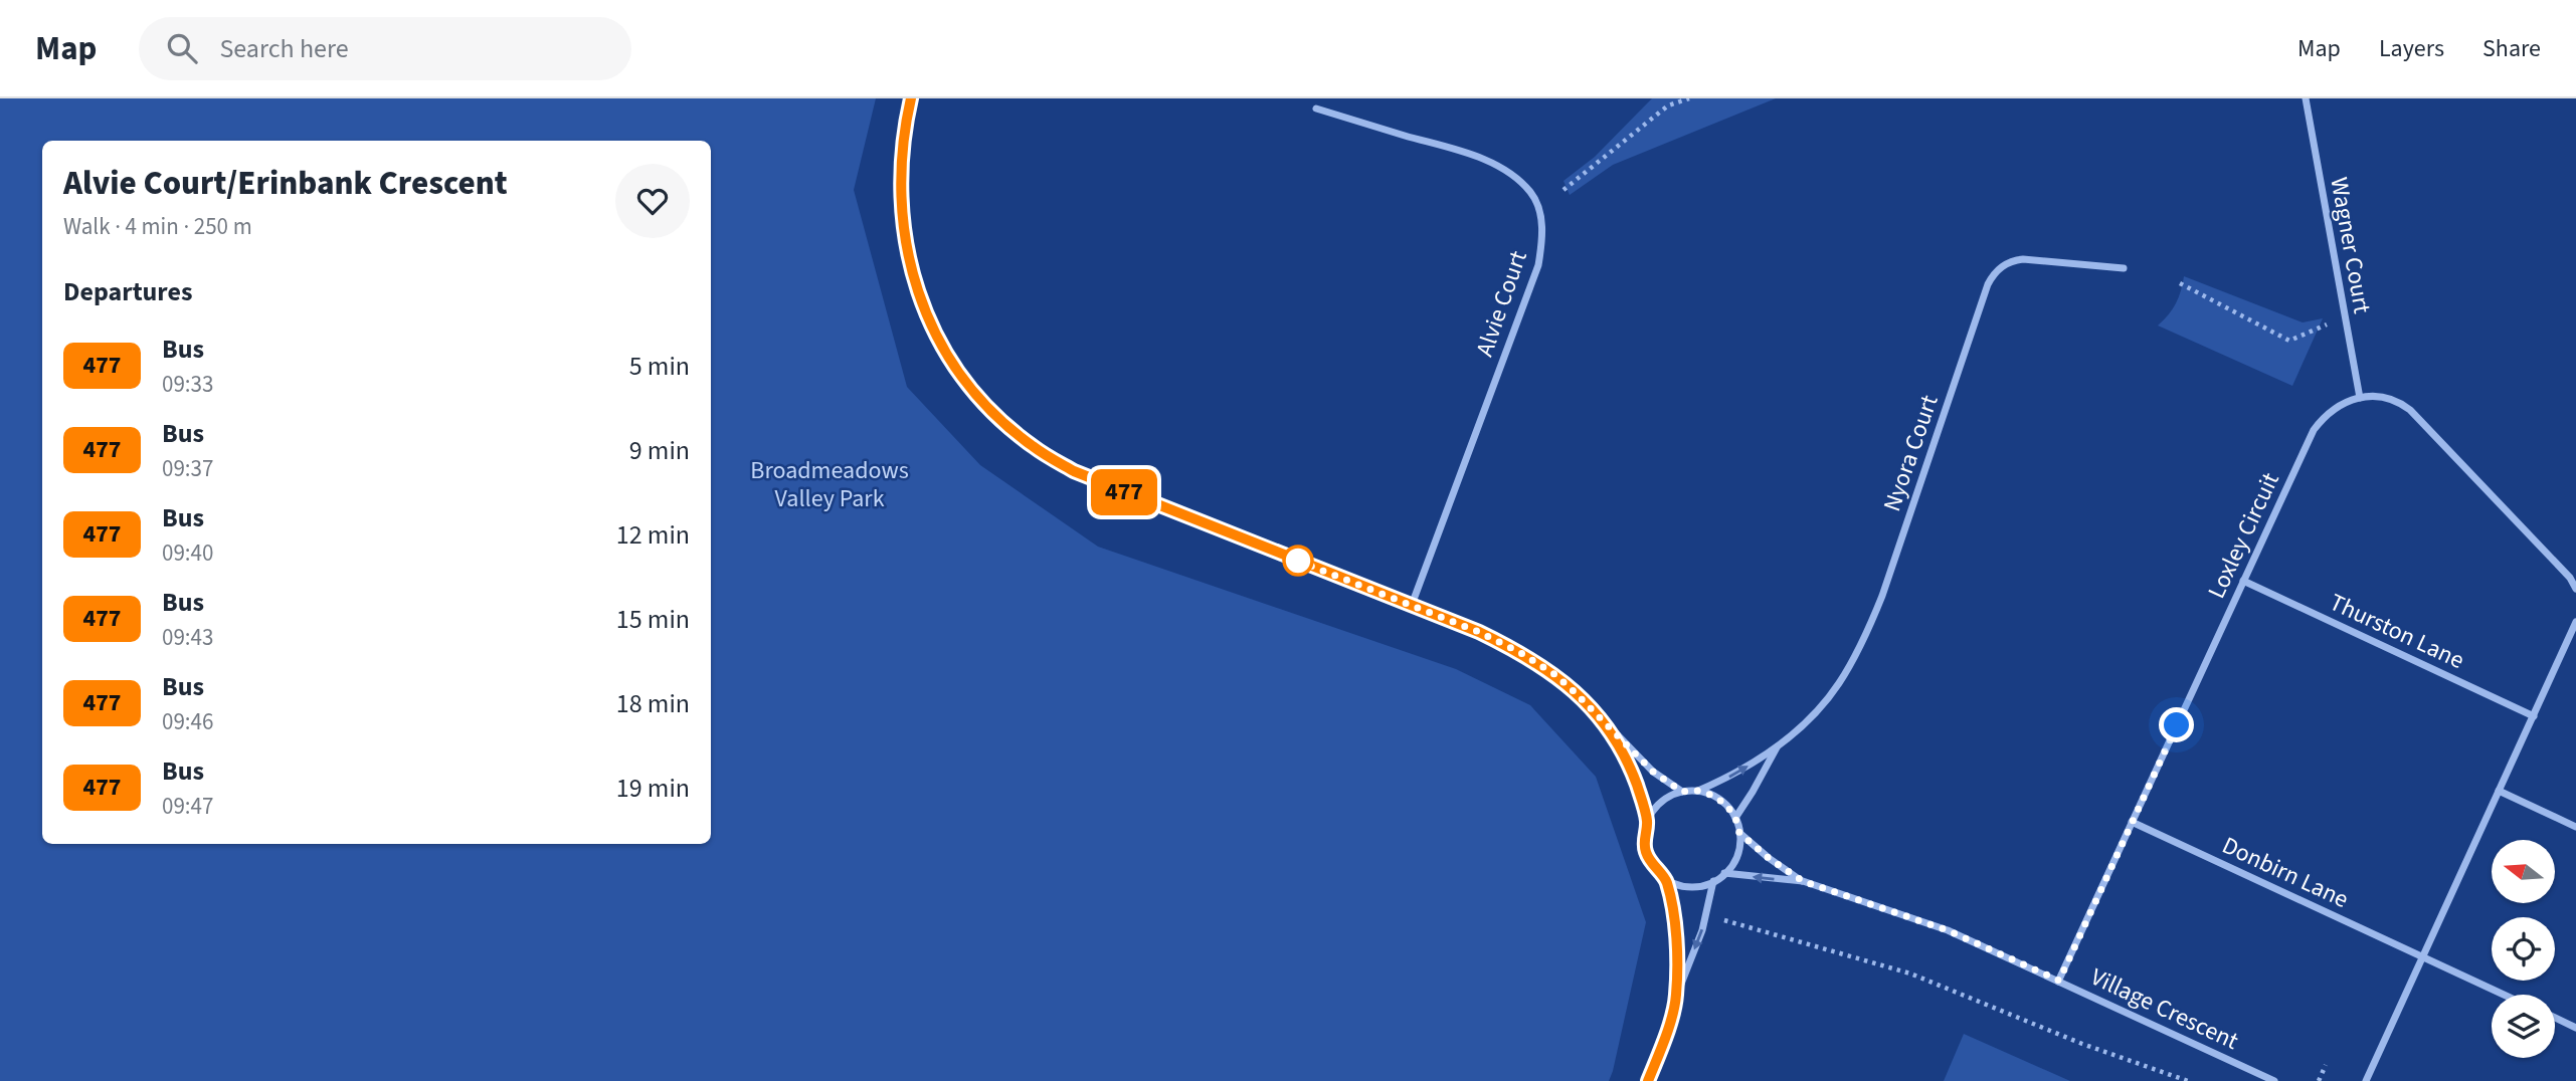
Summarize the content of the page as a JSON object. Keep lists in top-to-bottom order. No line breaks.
{"streets":{"street":["Wagner Court","Alvie Court","Nyora Court","Loxley Circuit","Thurston Lane","Donbirn Lane","Village Crescent"]},"crossings":[["Wagner Court","Loxley Circuit"],["Nyora Court","Village Crescent"],["Loxley Circuit","Thurston Lane"],["Loxley Circuit","Donbirn Lane"],["Loxley Circuit","Village Crescent"]],"parks":["Broadmeadows Valley Park"],"lines":["bus line 477"],"north":"left","page":{"header":"Map","search":"Search here","nav":["Map","Layers","Share"],"on_map":"477","heading":[["Alvie Court/Erinbank Crescent","Walk · 4 min · 250 m"],"Departures"],"list":[{"mark":"477","name":"Bus","note":"09:33","value":"5 min"},{"mark":"477","name":"Bus","note":"09:37","value":"9 min"},{"mark":"477","name":"Bus","note":"09:40","value":"12 min"},{"mark":"477","name":"Bus","note":"09:43","value":"15 min"},{"mark":"477","name":"Bus","note":"09:46","value":"18 min"},{"mark":"477","name":"Bus","note":"09:47","value":"19 min"}]}}
